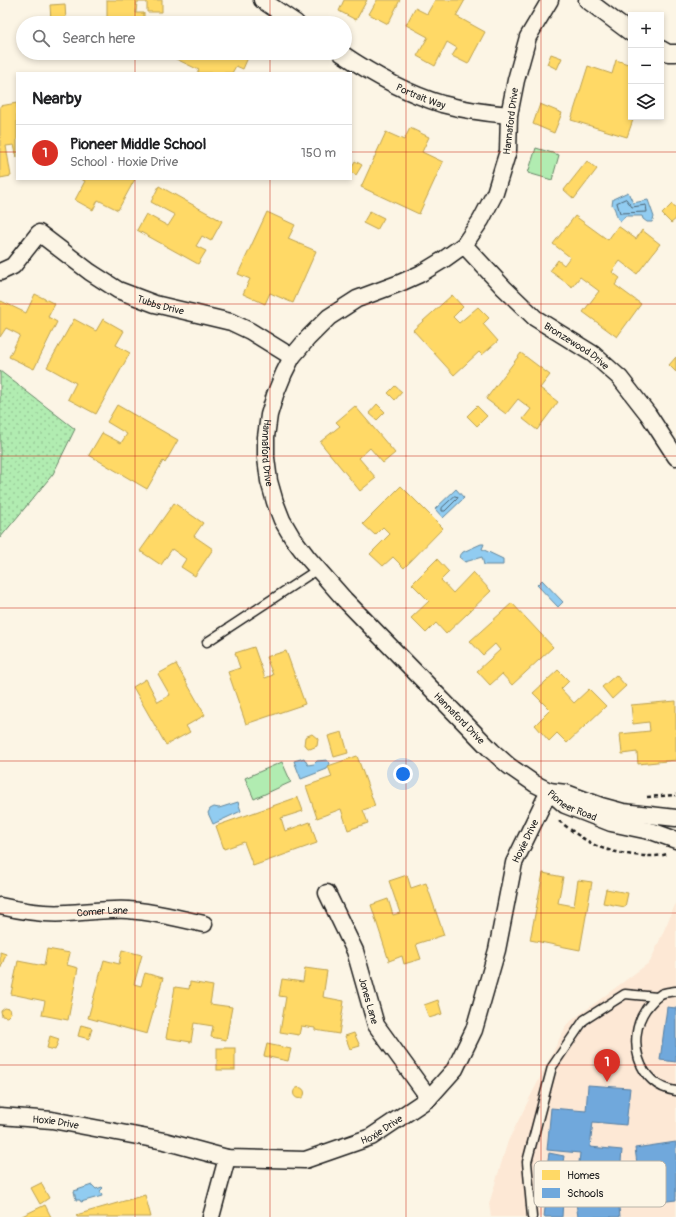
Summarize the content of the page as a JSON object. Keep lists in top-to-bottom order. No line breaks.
{"streets":{"street":["Portrait Way","Hannaford Drive","Tubbs Drive","Bronzewood Drive","Pioneer Road","Hoxie Drive","Comer Lane","Jones Lane"]},"crossings":[["Portrait Way","Hannaford Drive"],["Hannaford Drive","Tubbs Drive"],["Hannaford Drive","Bronzewood Drive"],["Hannaford Drive","Pioneer Road"],["Hannaford Drive","Hoxie Drive"],["Pioneer Road","Hoxie Drive"],["Hoxie Drive","Jones Lane"]],"legend":["Homes","Schools"],"page":{"map_buttons":["+","−"],"search":"Search here","heading":"Nearby","list":[{"mark":"1","name":"Pioneer Middle School","note":"School · Hoxie Drive","value":"150 m"}],"pins":"1"}}
